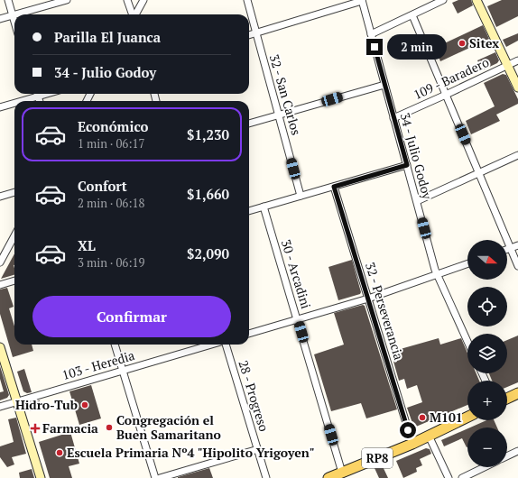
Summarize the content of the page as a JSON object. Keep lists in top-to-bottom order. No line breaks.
{"streets":{"main road":["RP8"],"street":["109 - Baradero","32 - San Carlos","34 - Julio Godoy","30 - Arcadini","32 - Perseverancia","103 - Heredia","28 - Progreso"]},"crossings":[["109 - Baradero","34 - Julio Godoy"],["30 - Arcadini","RP8"],["32 - Perseverancia","RP8"]],"places":{"other":["Sitex","Hidro-Tub","M101","Congregación el Buen Samaritano","Escuela Primaria Nº4 \"Hipolito Yrigoyen\""],"health":["Farmacia"]},"north":"right","page":{"banner":["Parilla El Juanca","34 - Julio Godoy"],"bubble":"2 min","list":[{"name":"Económico","note":"1 min · 06:17","value":"$1,230"},{"name":"Confort","note":"2 min · 06:18","value":"$1,660"},{"name":"XL","note":"3 min · 06:19","value":"$2,090"}],"map_buttons":["+","−"],"buttons":"Confirmar"}}
